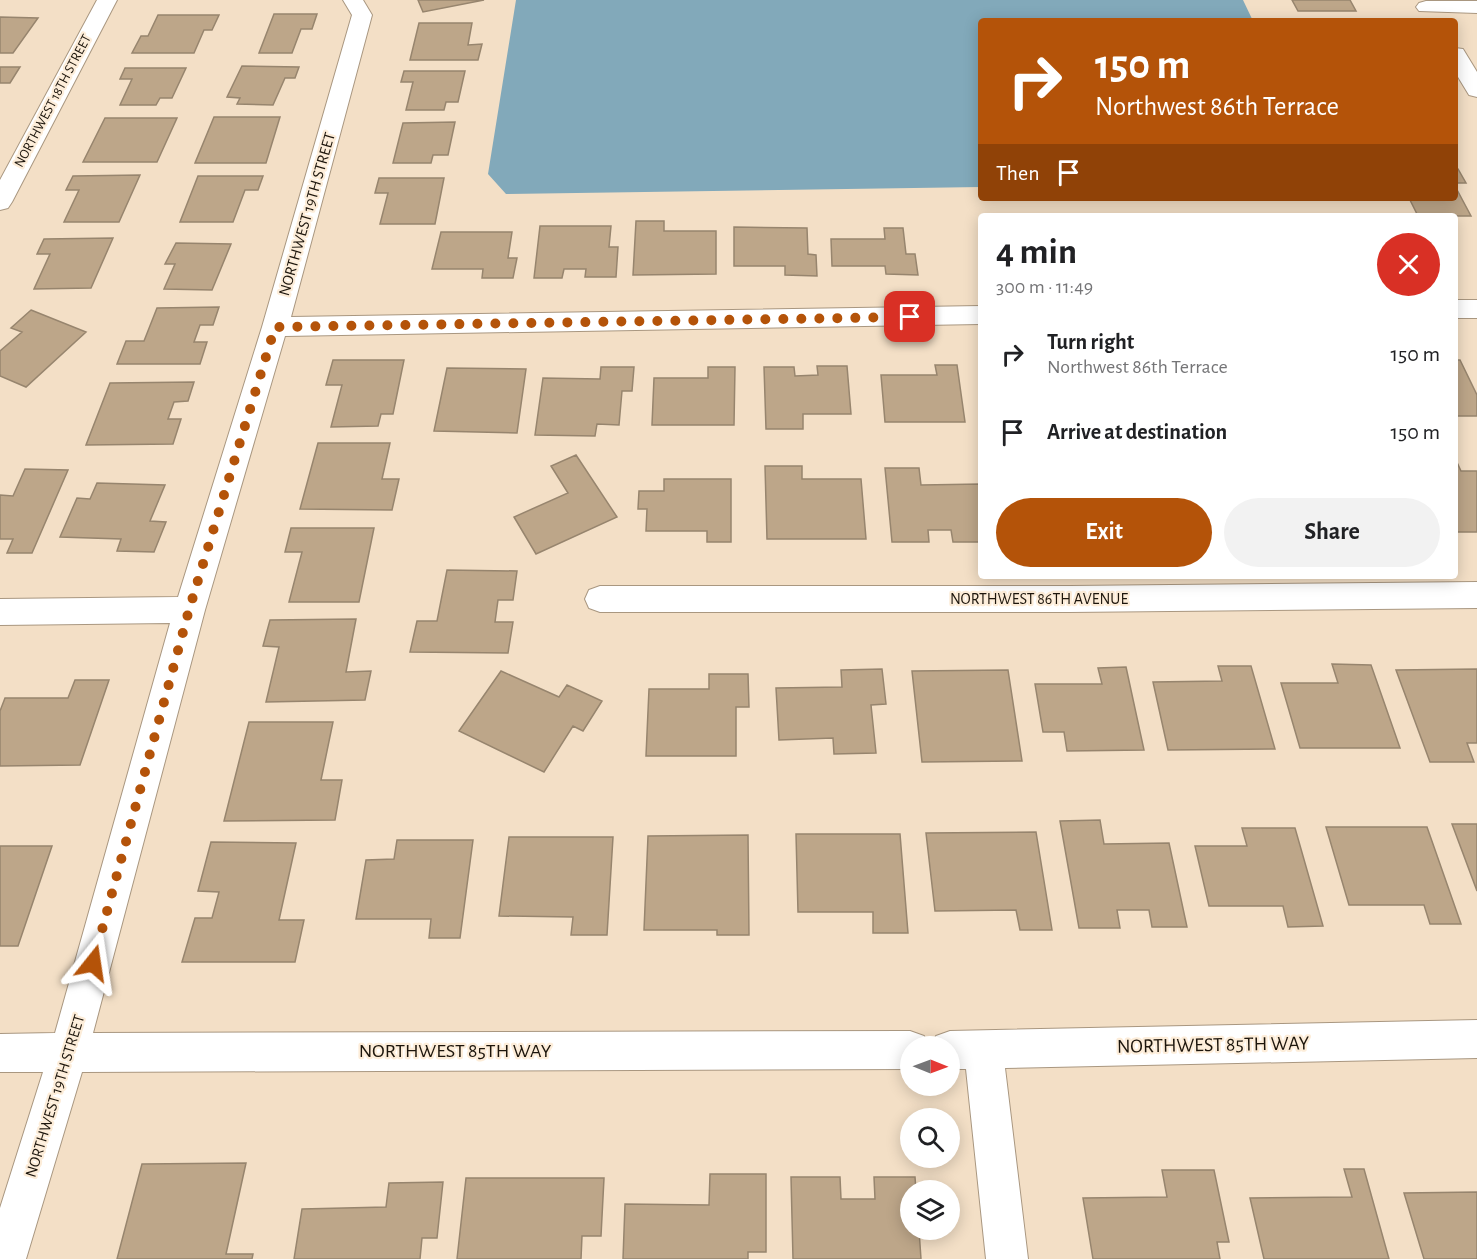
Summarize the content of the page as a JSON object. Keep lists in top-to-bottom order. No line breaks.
{"streets":{"street":["NORTHWEST 18TH STREET","NORTHWEST 19TH STREET","NORTHWEST 86TH AVENUE","NORTHWEST 85TH WAY"]},"crossings":[["NORTHWEST 19TH STREET","NORTHWEST 85TH WAY"]],"north":"right","page":{"turn":["150 m","Northwest 86th Terrace"],"then":"Then","heading":["4 min","300 m · 11:49"],"list":[{"name":"Turn right","note":"Northwest 86th Terrace","value":"150 m"},{"name":"Arrive at destination","value":"150 m"}],"buttons":["Exit","Share"]}}
